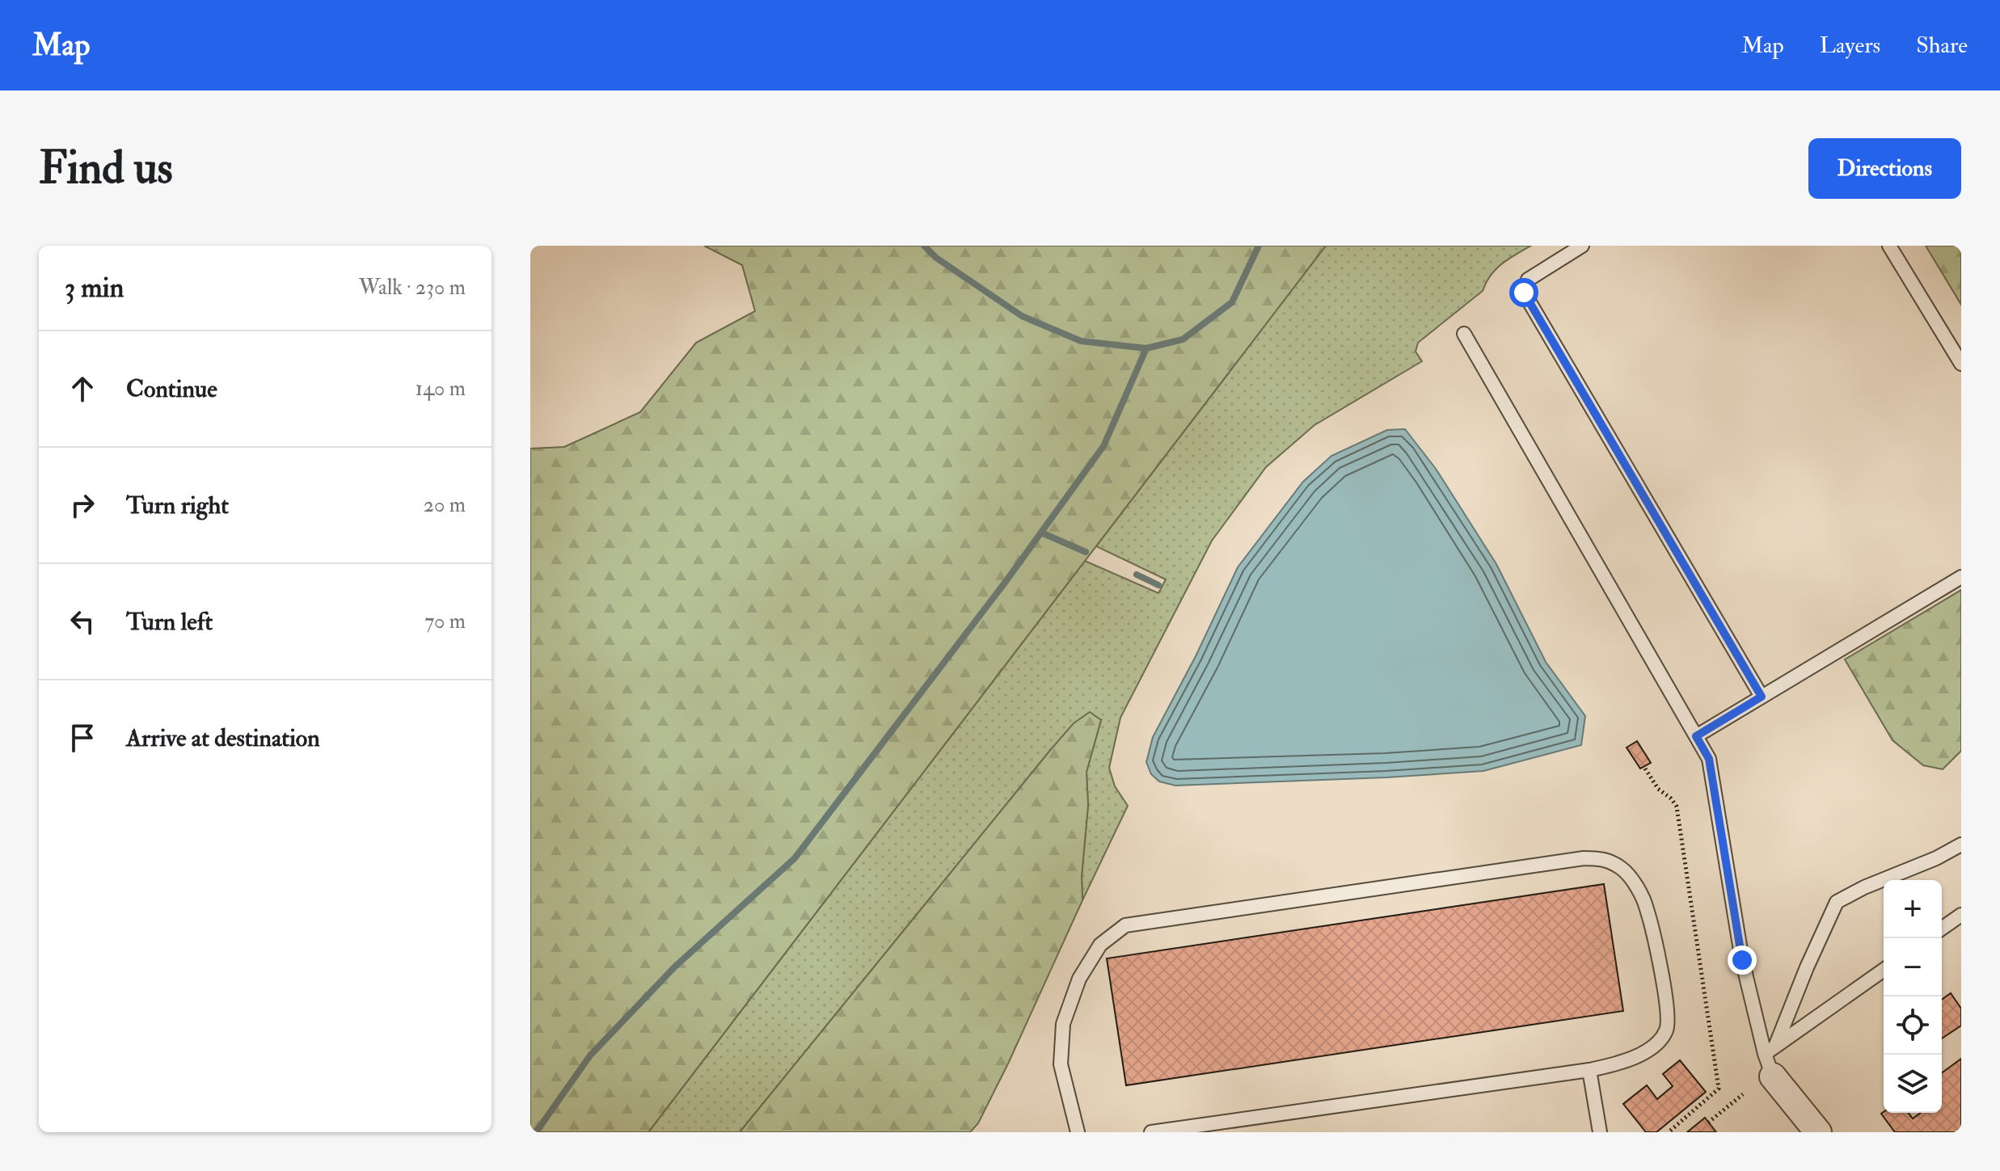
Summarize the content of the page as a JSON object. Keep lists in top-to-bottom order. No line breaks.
{"page":{"header":"Map","nav":["Map","Layers","Share"],"buttons":"Directions","title":"Find us","heading":["3 min","Walk · 230 m"],"list":[["Continue","140 m"],["Turn right","20 m"],["Turn left","70 m"],"Arrive at destination"],"map_buttons":["+","−"]}}
